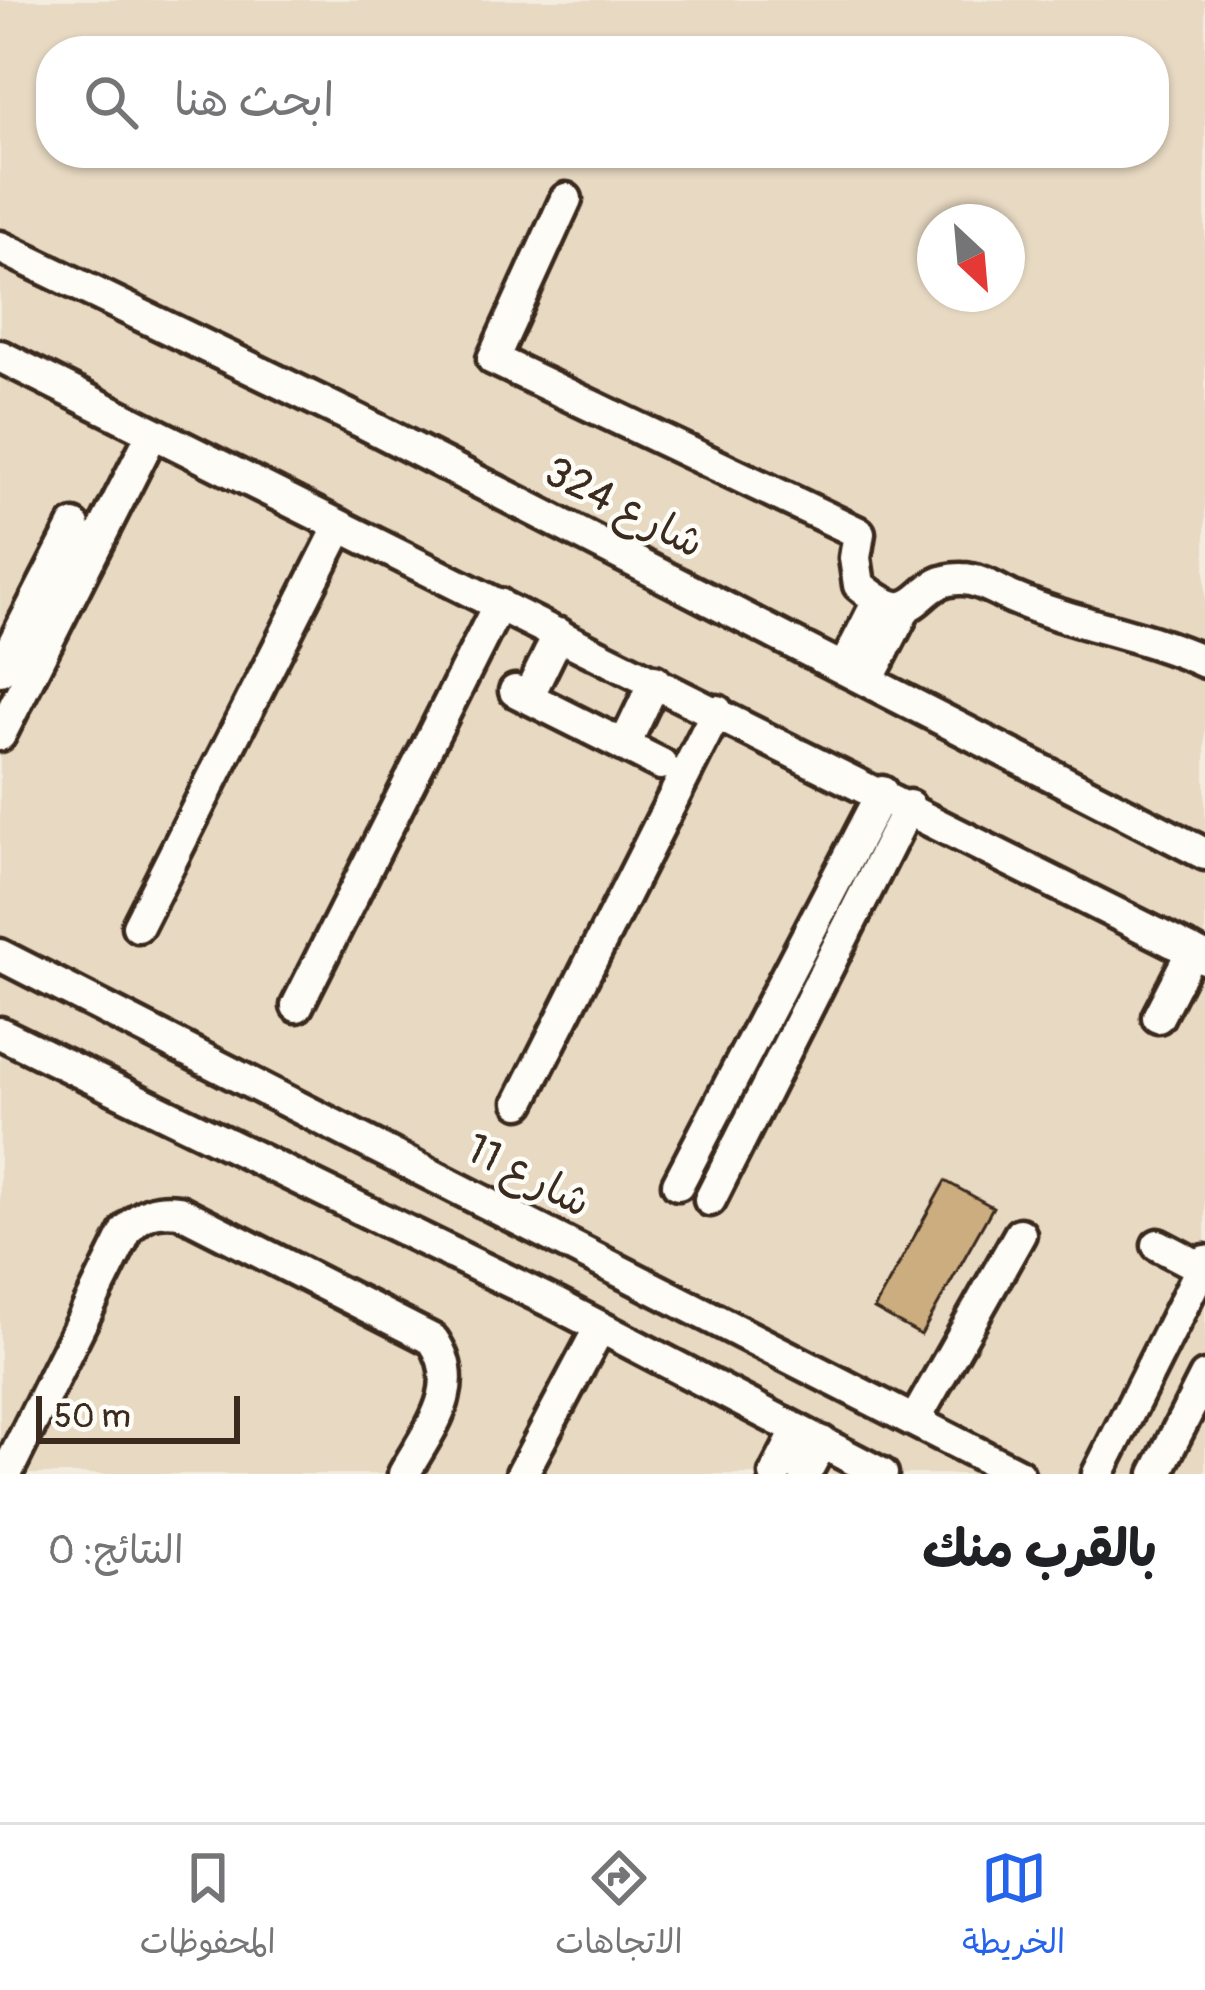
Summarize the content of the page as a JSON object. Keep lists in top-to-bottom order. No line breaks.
{"streets":{"street":["شارع 324","شارع 11"]},"scale_bar":"50 m","north":"bottom right","page":{"search":"ابحث هنا","scale":"50 m","heading":["بالقرب منك","النتائج: 0"],"nav":["الخريطة","الاتجاهات","المحفوظات"]}}
